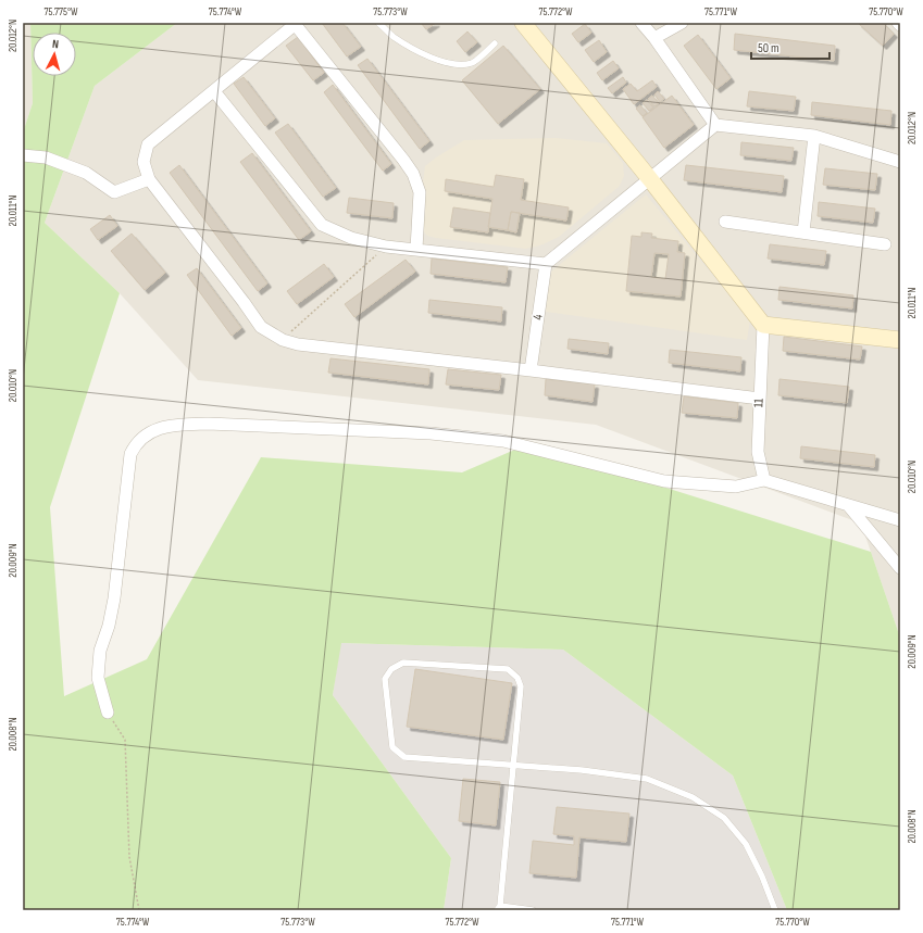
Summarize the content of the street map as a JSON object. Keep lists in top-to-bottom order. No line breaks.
{"streets":{"street":["4","11"]},"scale_bar":"50 m","north":"top","coordinates":["75.775°W","75.774°W","75.773°W","75.772°W","75.771°W","75.770°W","20.012°N","20.011°N","20.010°N","20.009°N","20.008°N"]}
